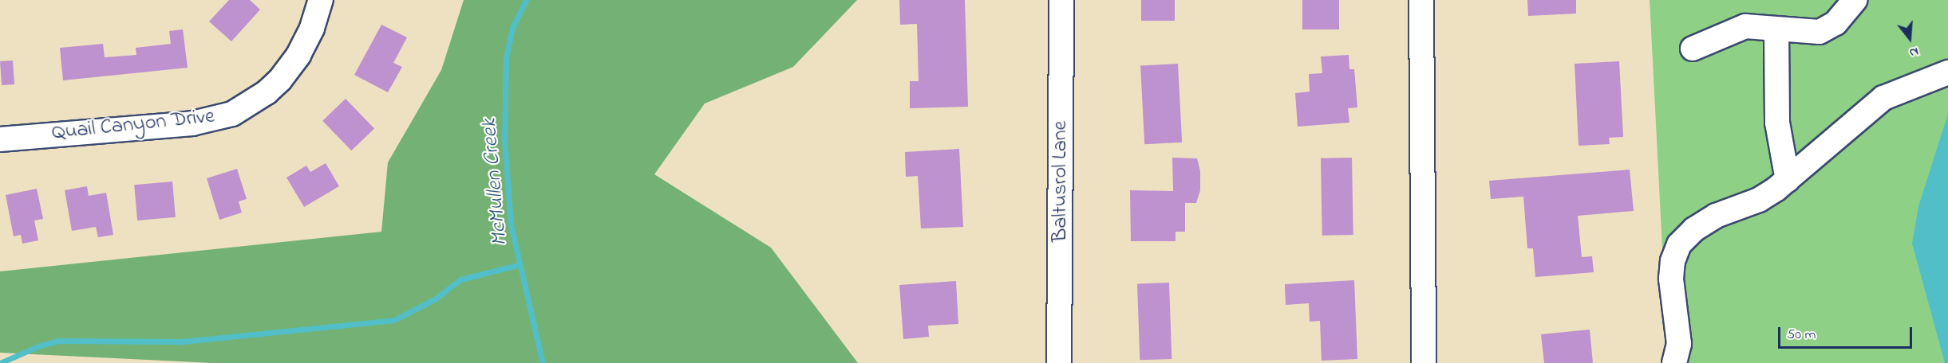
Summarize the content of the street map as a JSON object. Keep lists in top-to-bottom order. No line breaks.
{"streets":{"street":["Quail Canyon Drive","Baltusrol Lane"]},"water":["McMullen Creek"],"scale_bar":"50 m","north":"bottom"}
